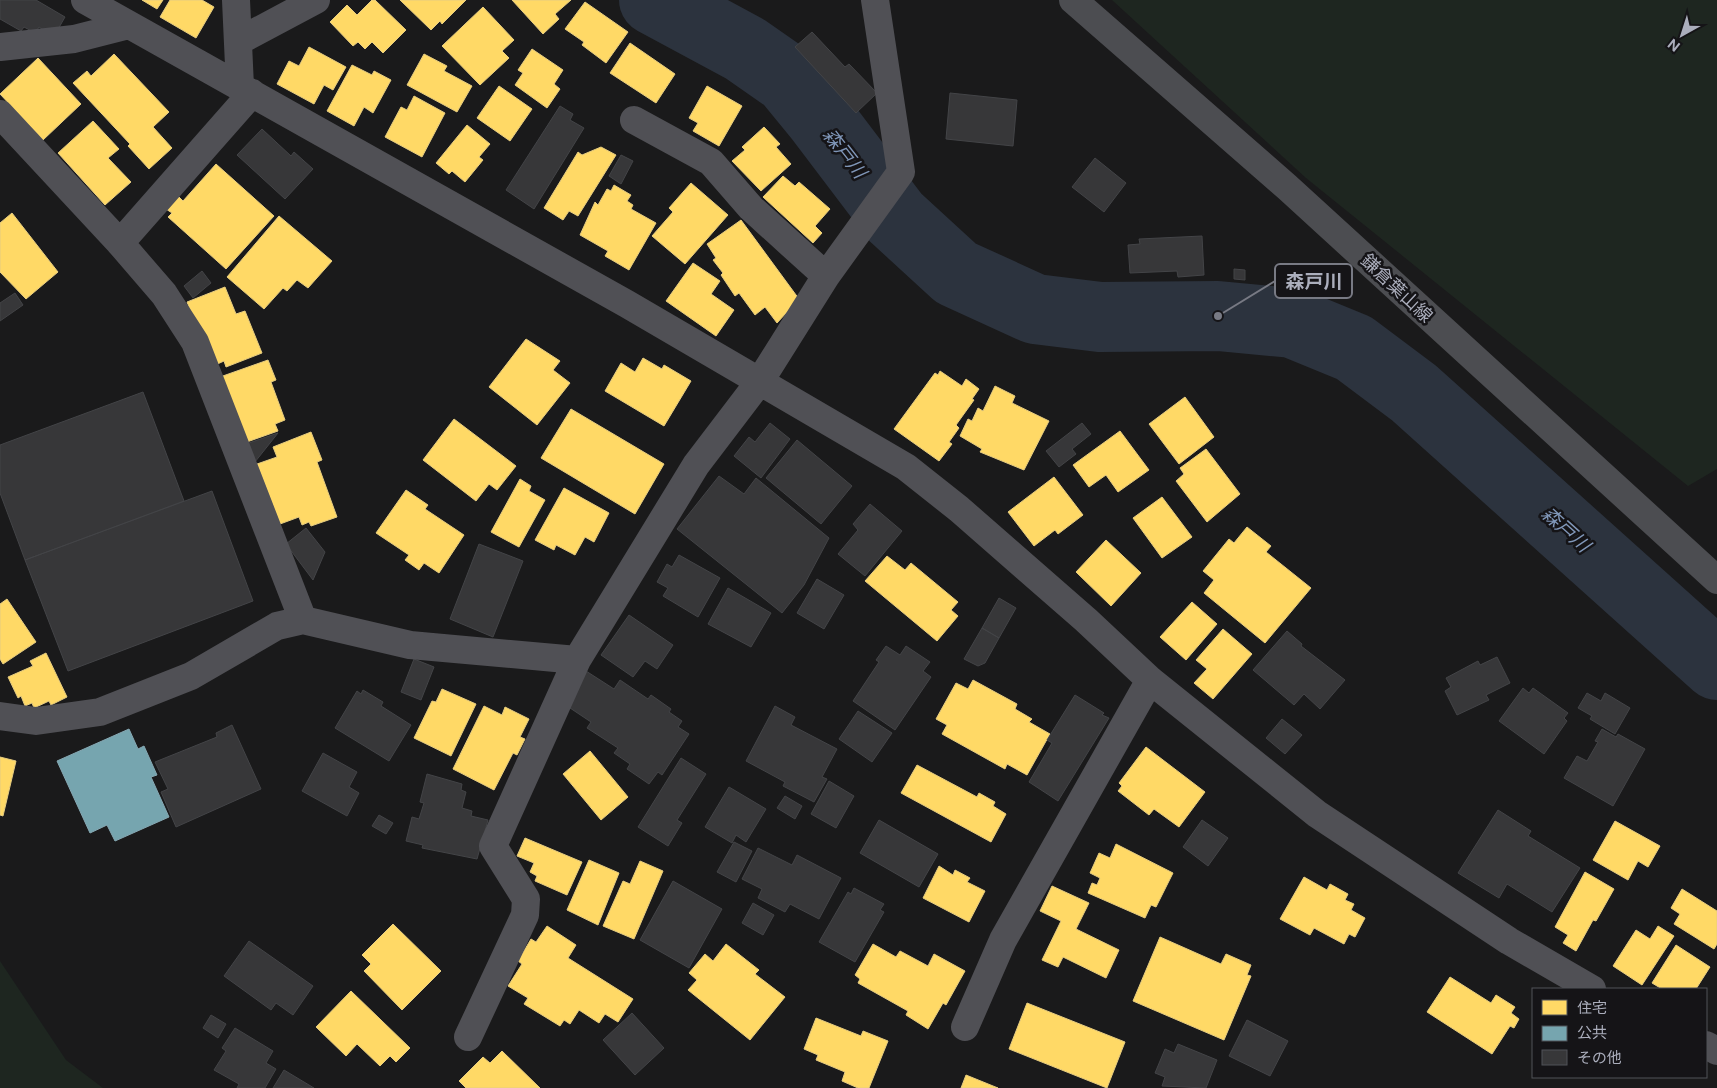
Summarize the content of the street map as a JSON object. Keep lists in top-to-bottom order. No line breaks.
{"streets":{"main road":["鎌倉葉山線"]},"water":["森戸川"],"places":["森戸川"],"legend":["住宅","公共","その他"],"north":"bottom left"}
